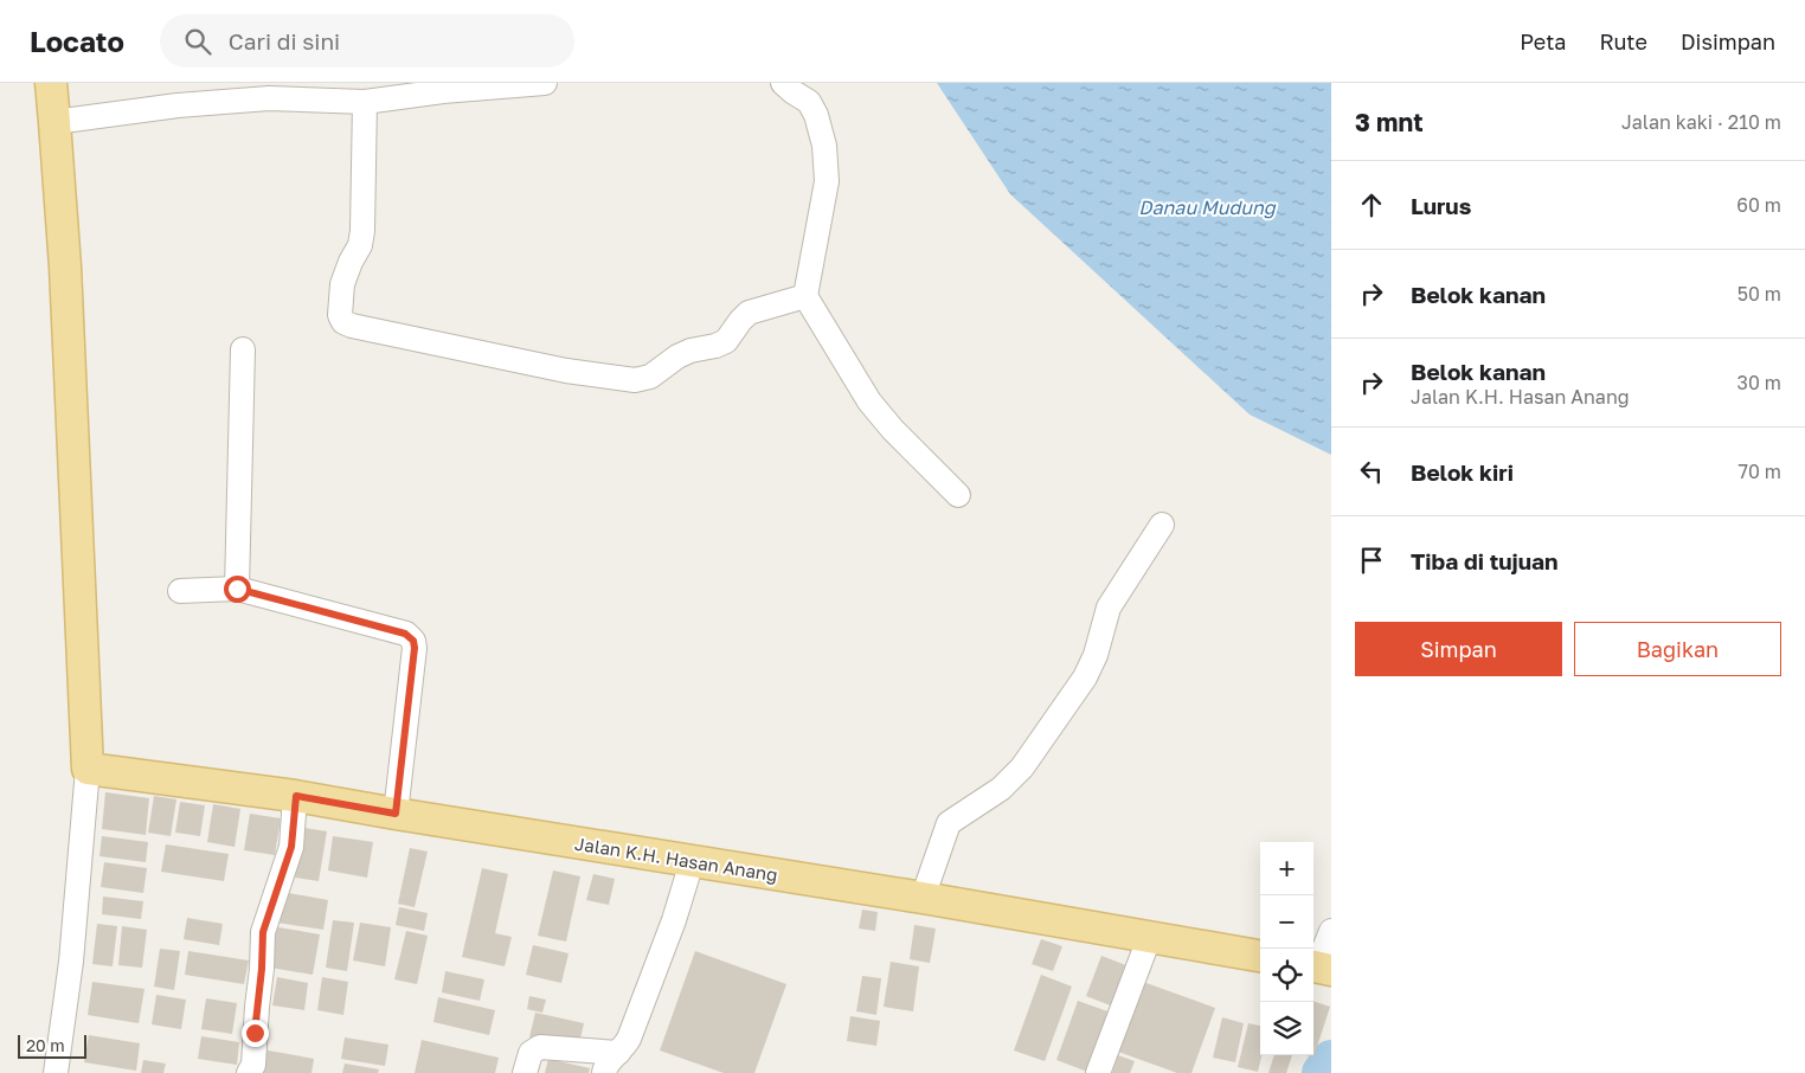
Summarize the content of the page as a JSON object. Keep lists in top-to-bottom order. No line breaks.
{"streets":{"main road":["Jalan K.H. Hasan Anang"]},"water":["Danau Mudung"],"scale_bar":"20 m","page":{"header":"Locato","search":"Cari di sini","nav":["Peta","Rute","Disimpan"],"heading":["3 mnt","Jalan kaki · 210 m"],"list":[["Lurus","60 m"],["Belok kanan","50 m"],["Belok kanan","Jalan K.H. Hasan Anang","30 m"],["Belok kiri","70 m"],"Tiba di tujuan"],"buttons":["Simpan","Bagikan"],"map_buttons":["+","−"],"scale":"20 m"}}
